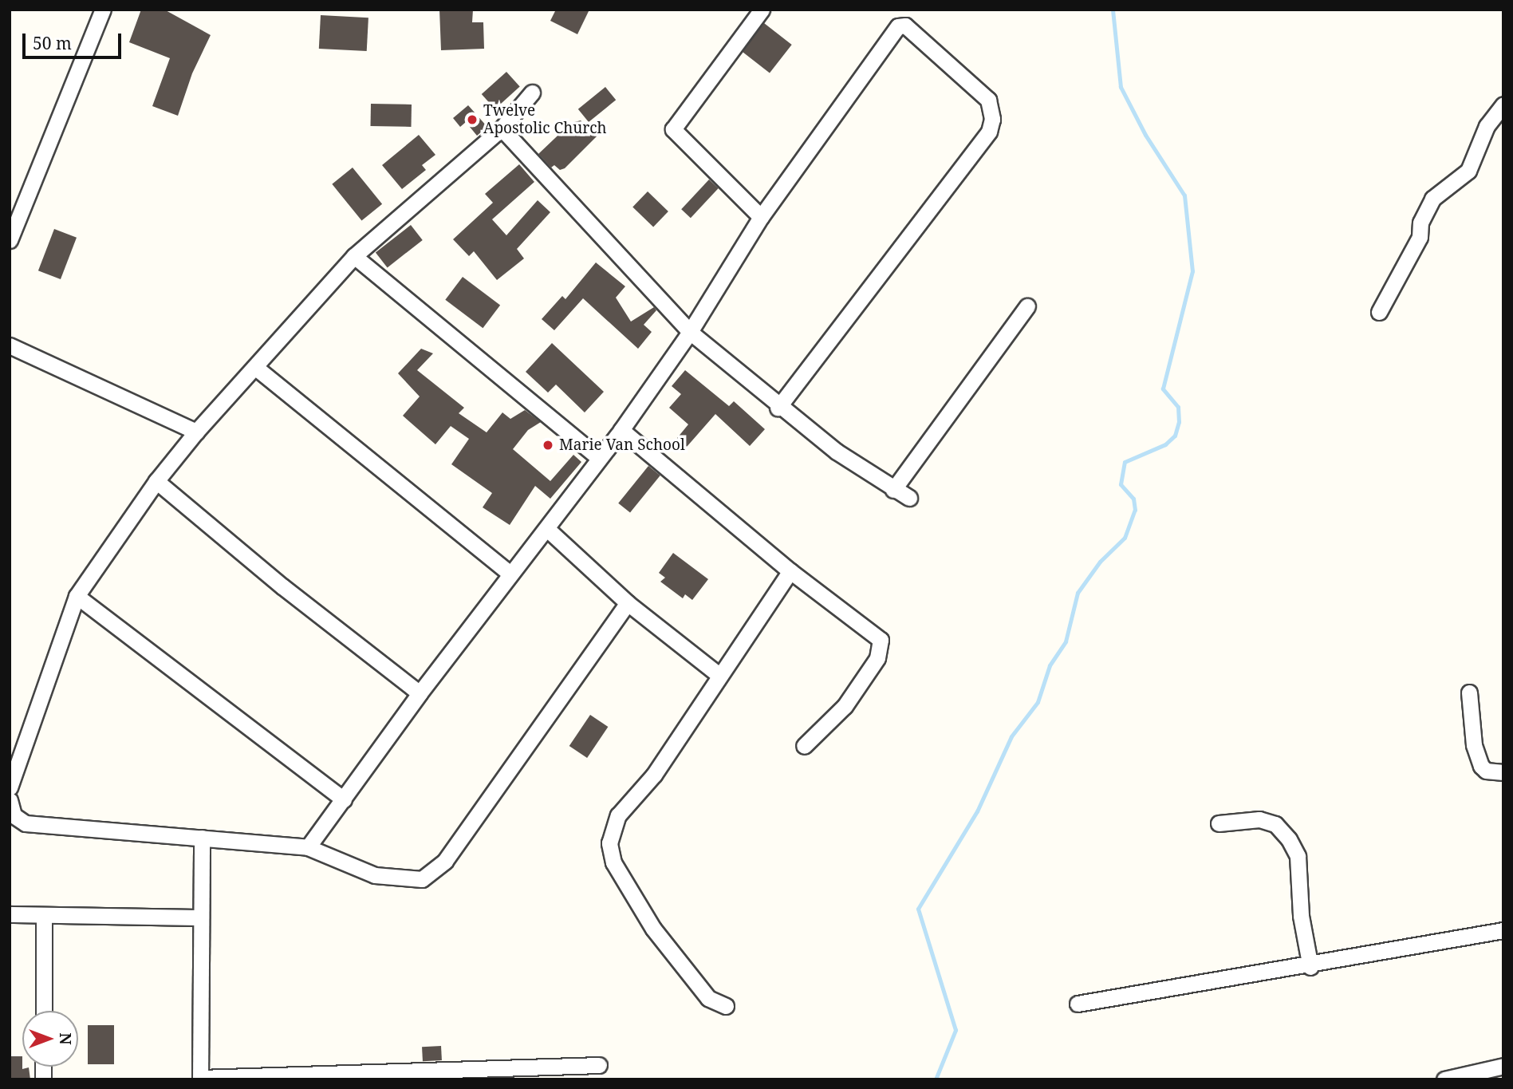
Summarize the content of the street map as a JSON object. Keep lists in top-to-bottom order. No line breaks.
{"places":["Twelve Apostolic Church","Marie Van School"],"scale_bar":"50 m","north":"right"}
